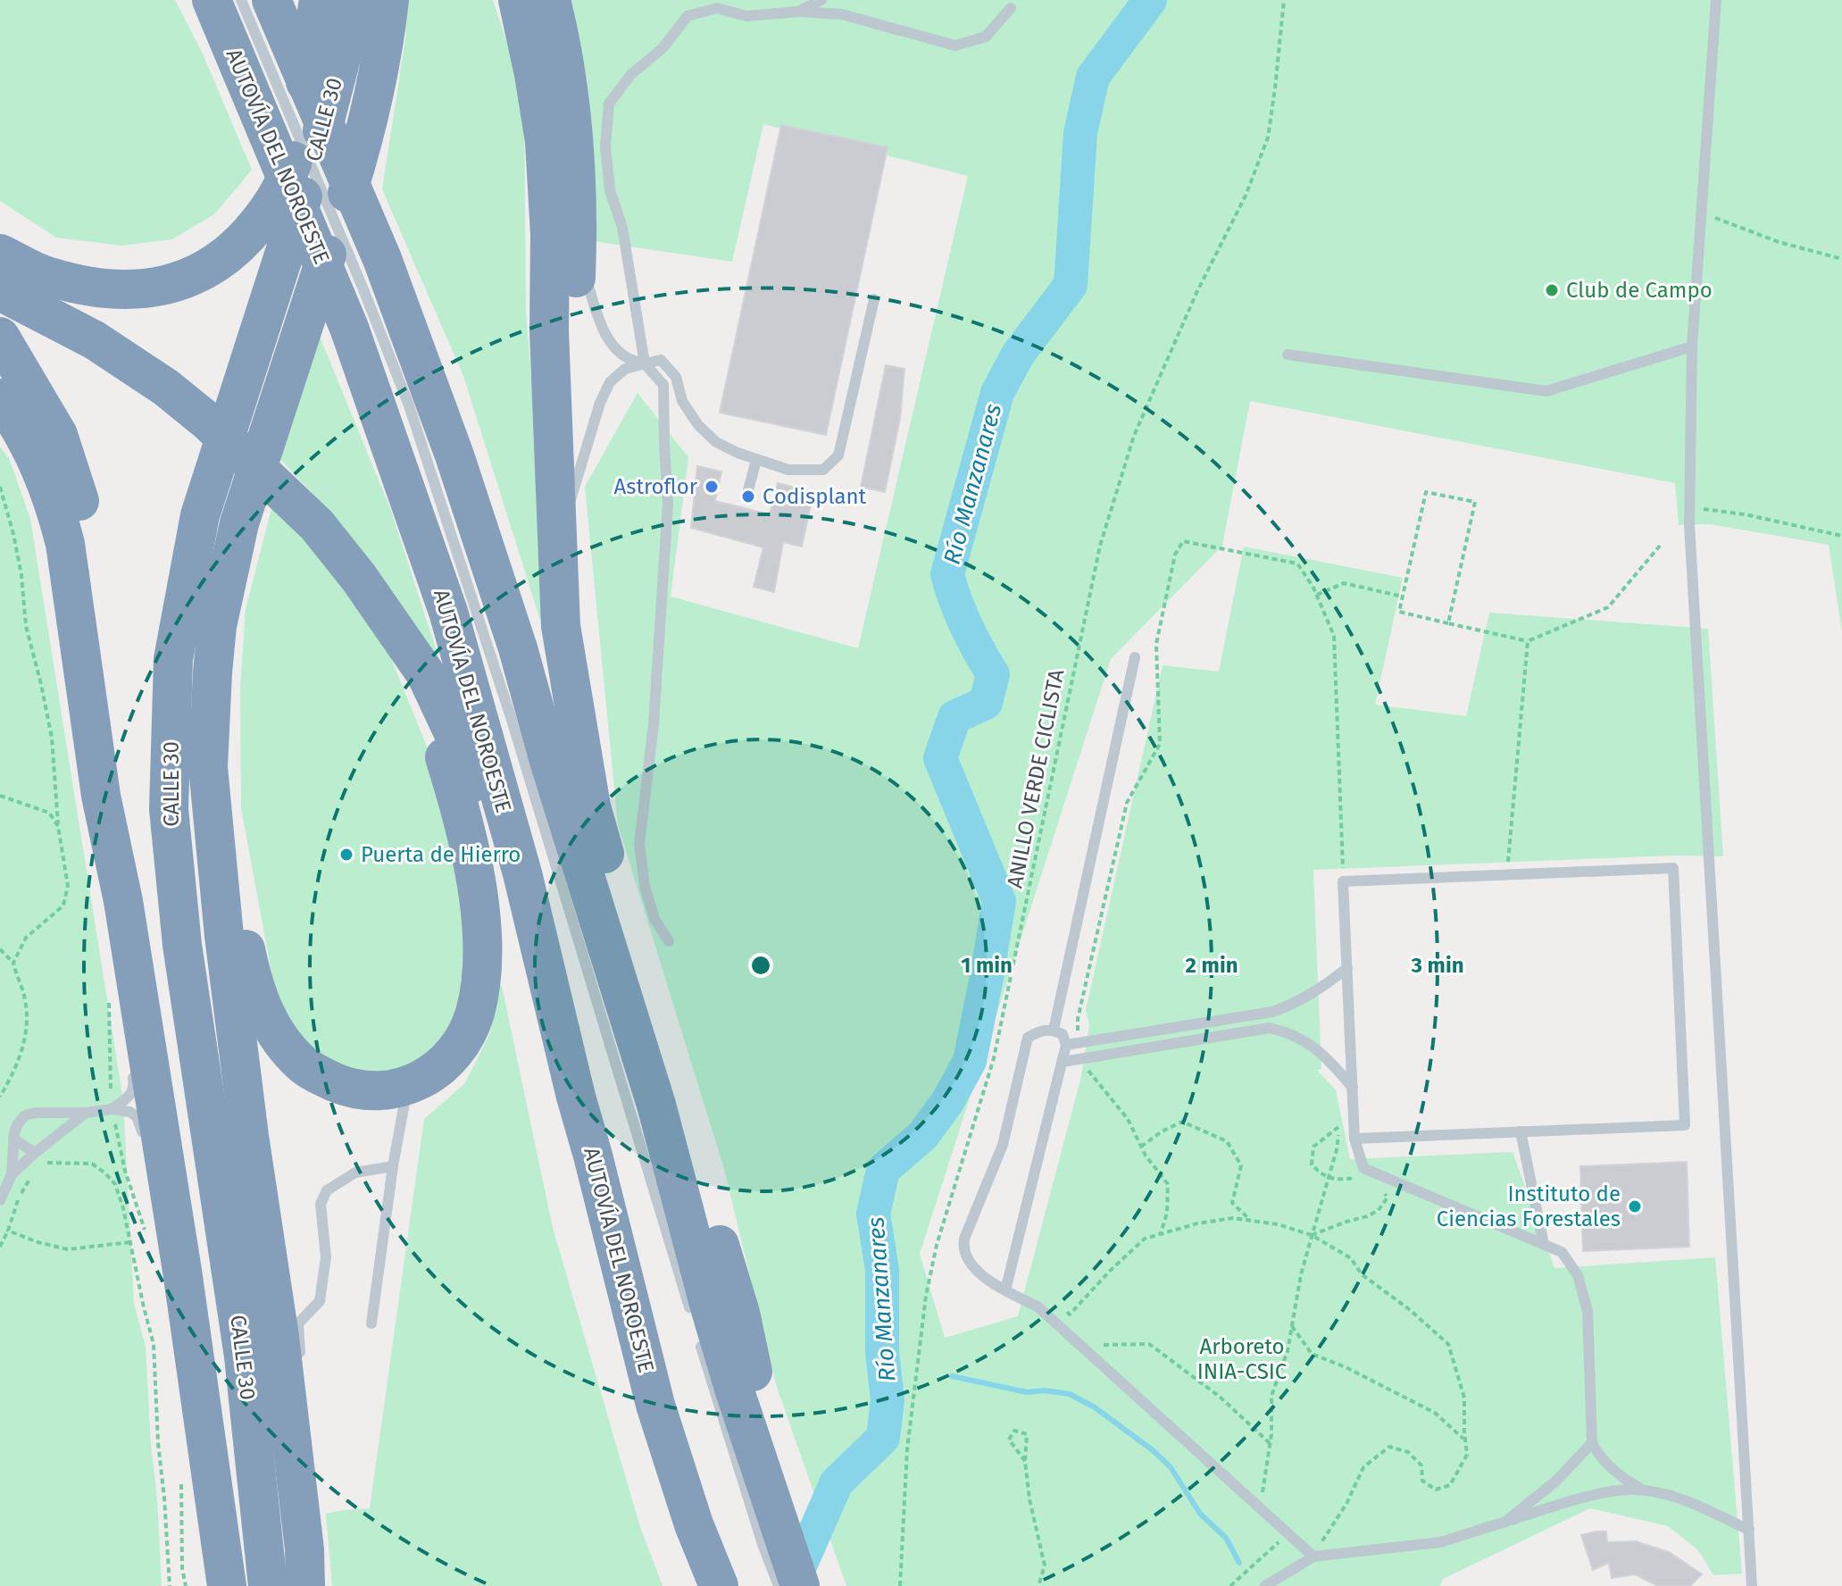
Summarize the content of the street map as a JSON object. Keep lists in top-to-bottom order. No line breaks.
{"streets":{"highway":["CALLE 30","AUTOVÍA DEL NOROESTE"],"path":["ANILLO VERDE CICLISTA"]},"water":["Río Manzanares"],"parks":["Arboreto INIA-CSIC"],"places":["Club de Campo","Astroflor","Codisplant","Puerta de Hierro","Instituto de Ciencias Forestales"],"rings":["1 min","2 min","3 min"]}
